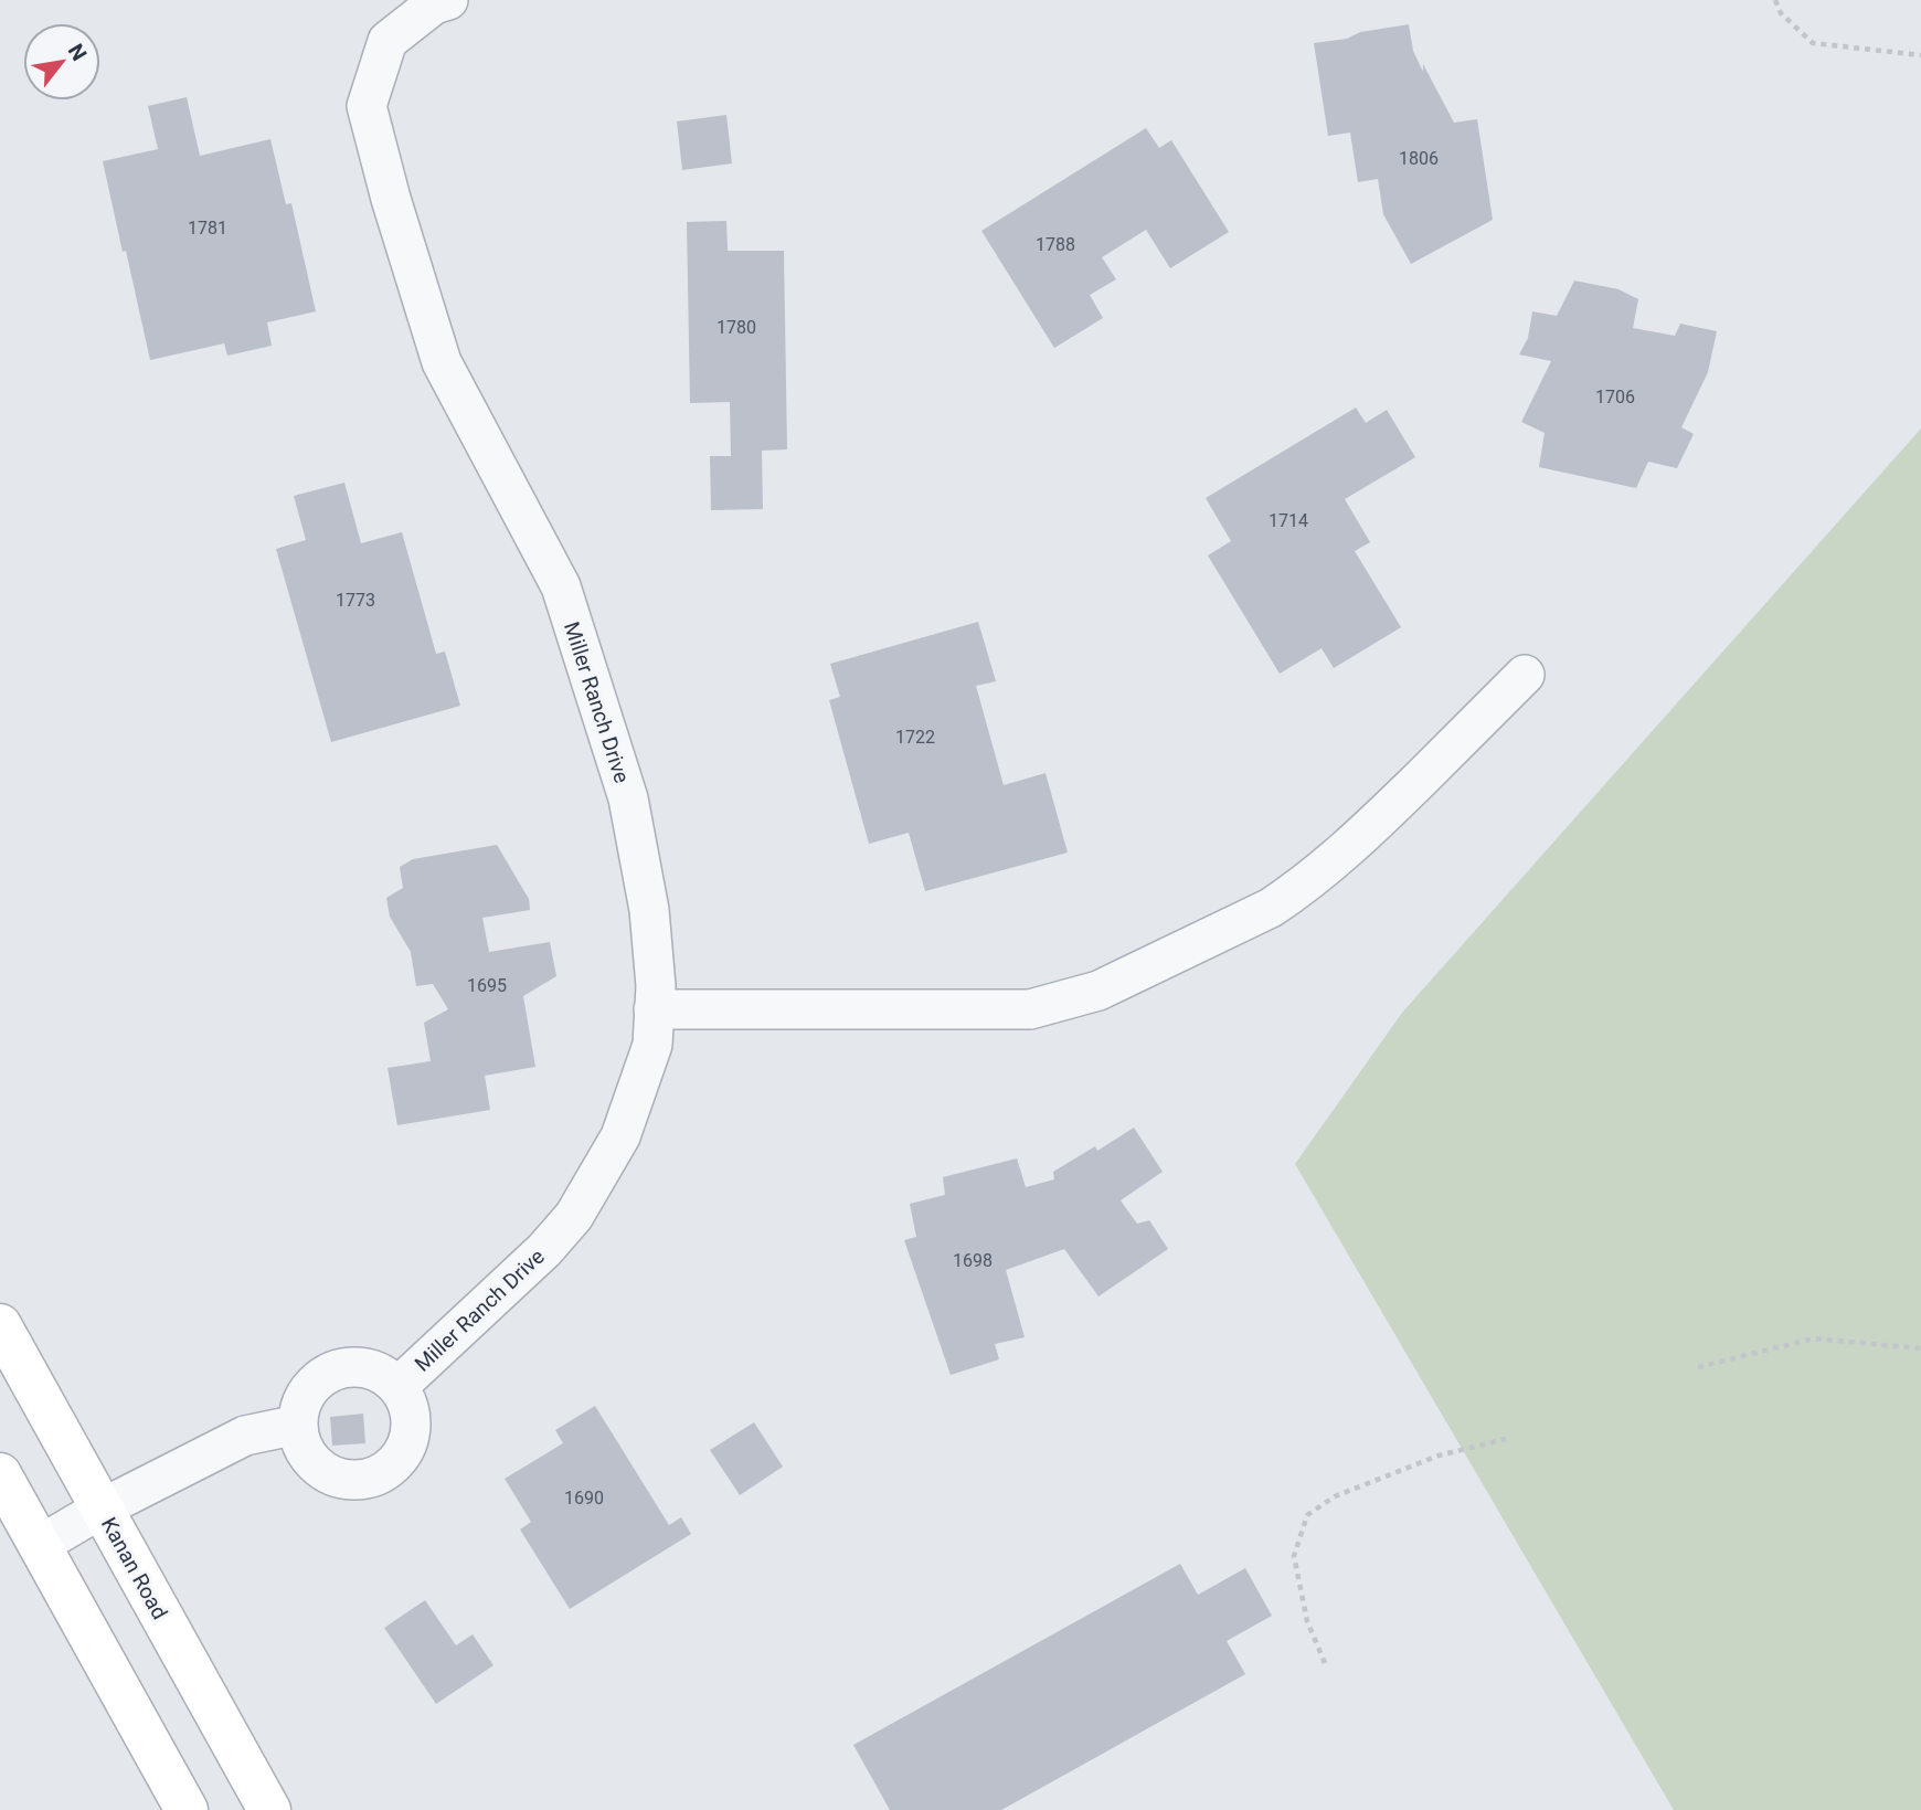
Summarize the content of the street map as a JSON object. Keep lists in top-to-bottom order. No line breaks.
{"streets":{"main road":["Kanan Road"],"street":["Miller Ranch Drive"]},"house_numbers":["1806","1781","1788","1780","1706","1714","1773","1722","1695","1698","1690"],"north":"top right"}
